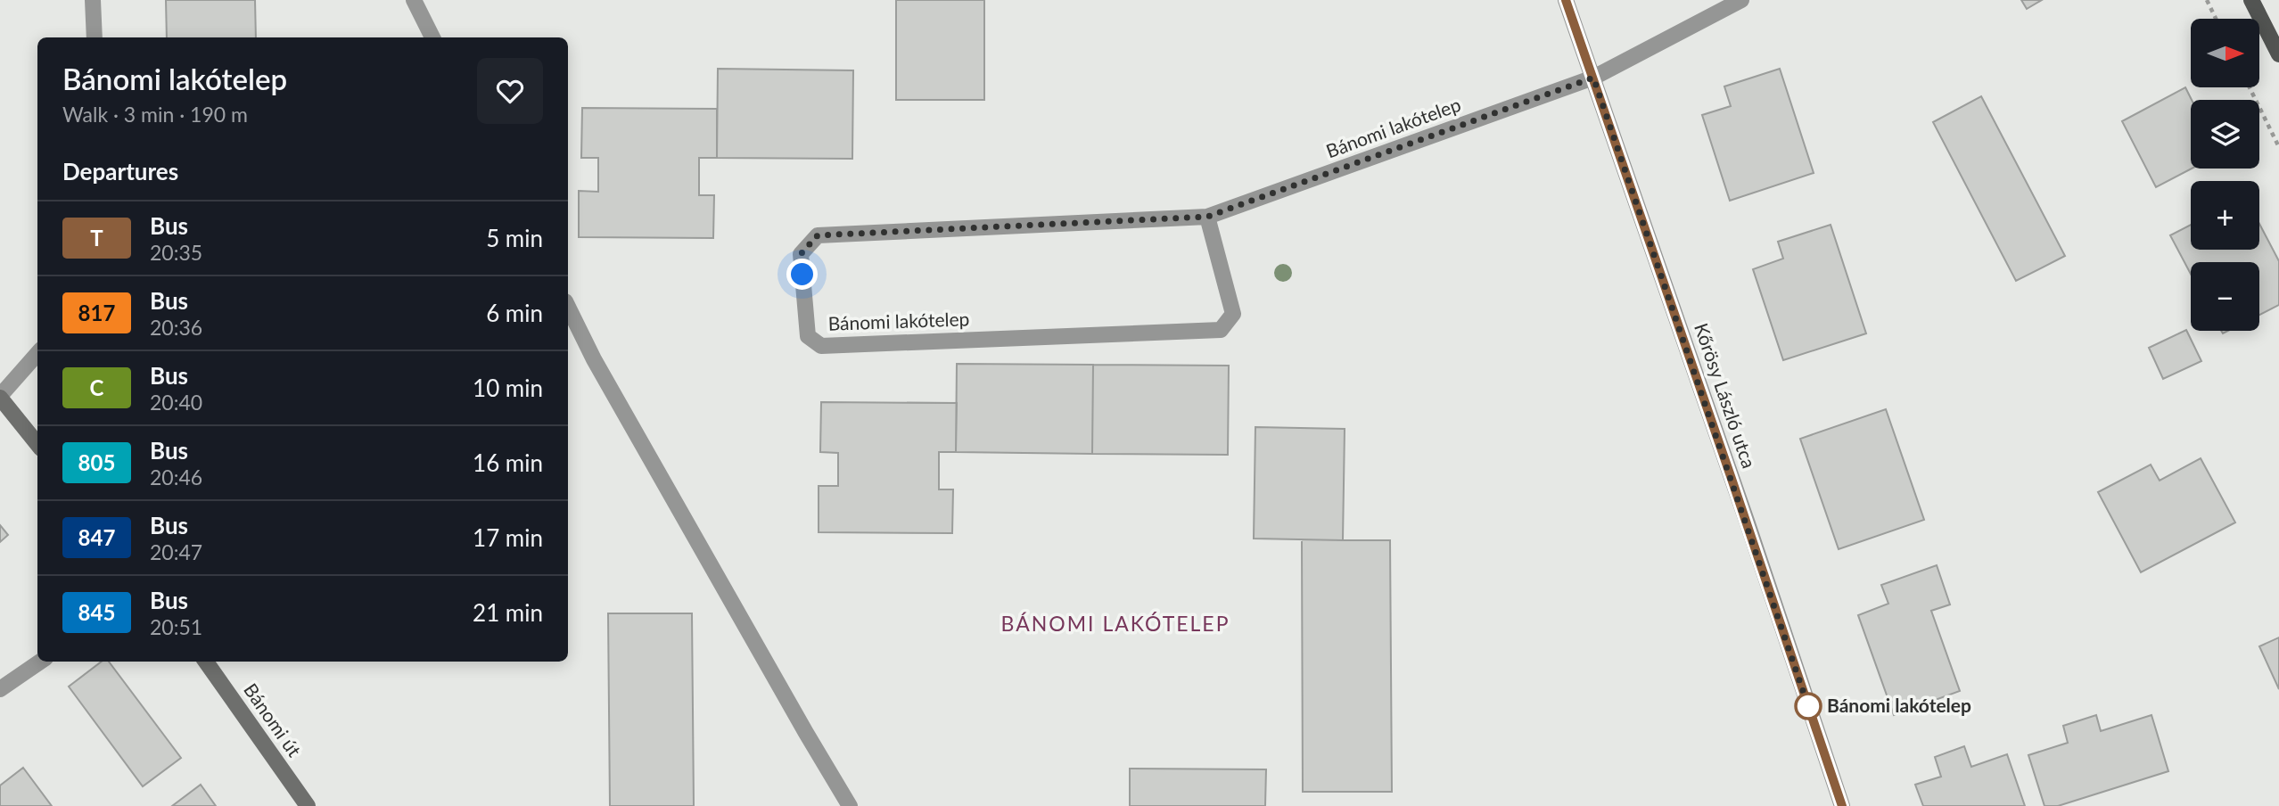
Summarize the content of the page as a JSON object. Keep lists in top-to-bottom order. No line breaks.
{"streets":{"main road":["Bánomi út"],"street":["Bánomi lakótelep","Kőrösy László utca"]},"crossings":[["Bánomi lakótelep","Kőrösy László utca"]],"districts":["BÁNOMI LAKÓTELEP"],"places":["Bánomi lakótelep"],"lines":["bus line T"],"north":"right","page":{"map_buttons":["+","−"],"heading":[["Bánomi lakótelep","Walk · 3 min · 190 m"],"Departures"],"list":[{"mark":"T","name":"Bus","note":"20:35","value":"5 min"},{"mark":"817","name":"Bus","note":"20:36","value":"6 min"},{"mark":"C","name":"Bus","note":"20:40","value":"10 min"},{"mark":"805","name":"Bus","note":"20:46","value":"16 min"},{"mark":"847","name":"Bus","note":"20:47","value":"17 min"},{"mark":"845","name":"Bus","note":"20:51","value":"21 min"}]}}
